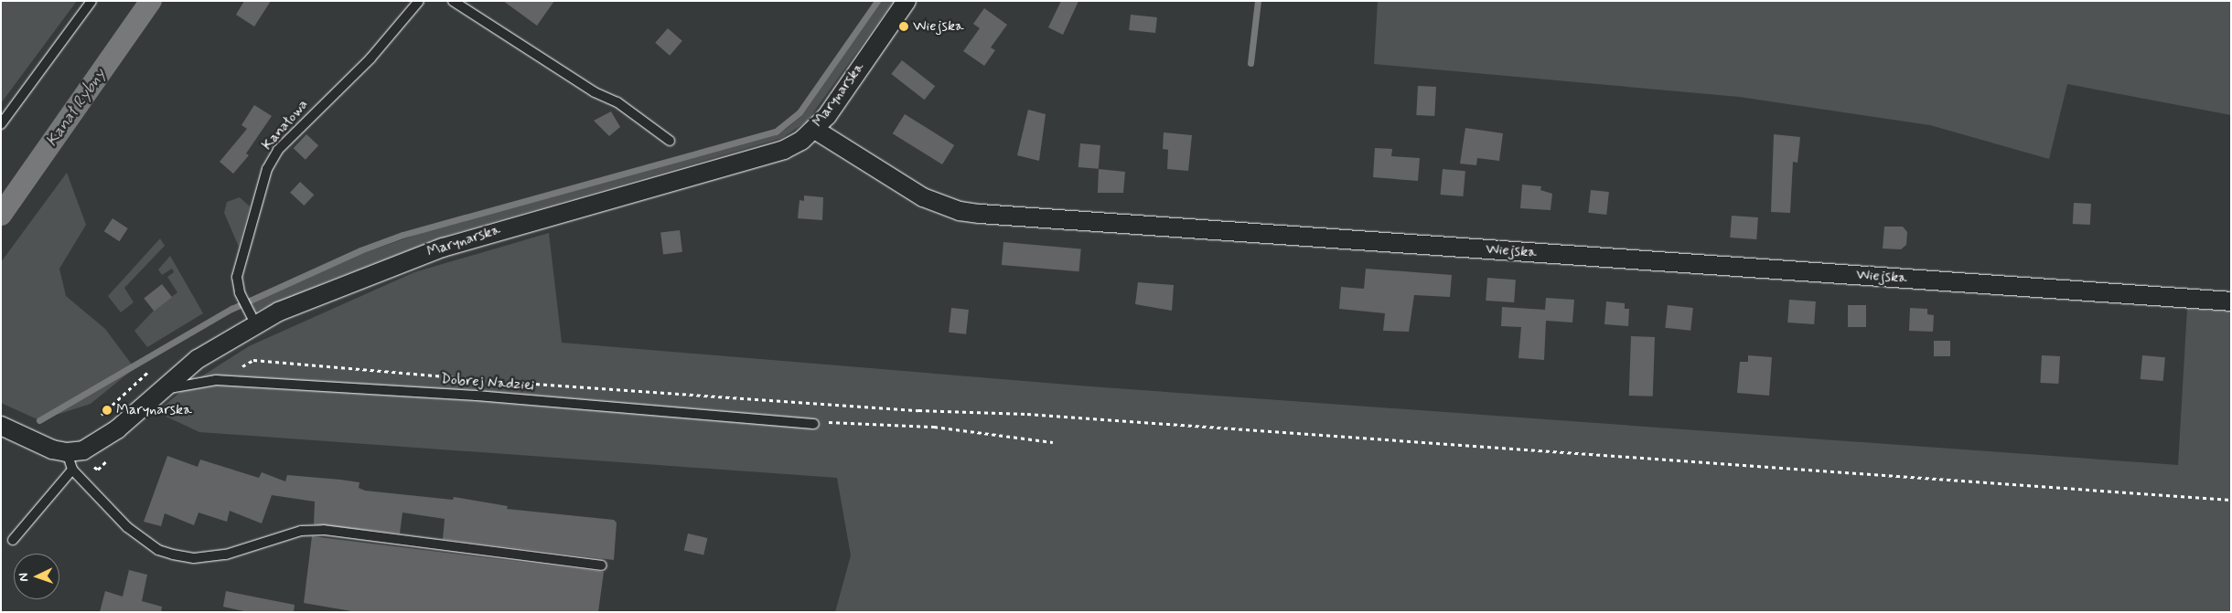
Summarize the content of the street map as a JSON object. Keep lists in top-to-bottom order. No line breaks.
{"streets":{"street":["Marynarska","Wiejska"],"lane":["Kanałowa","Dobrej Nadziei"]},"crossings":[["Marynarska","Kanałowa"],["Marynarska","Wiejska"],["Marynarska","Dobrej Nadziei"]],"water":["Kanał Rybny"],"places":["Wiejska","Marynarska"],"north":"left"}
